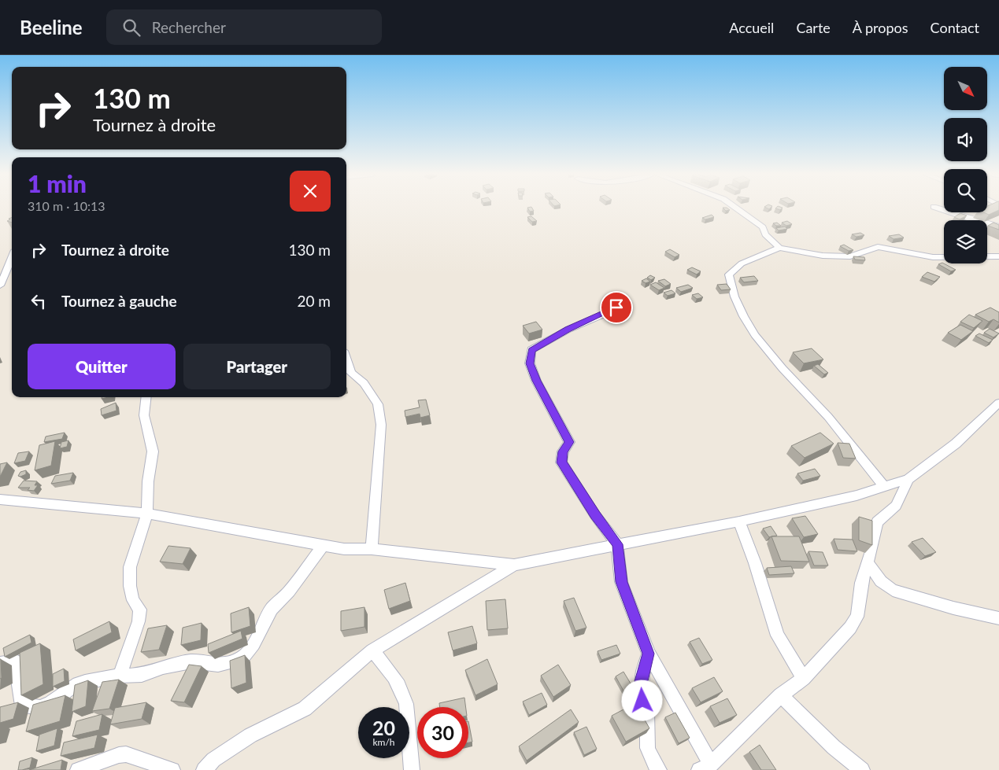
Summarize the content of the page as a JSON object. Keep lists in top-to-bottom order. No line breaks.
{"north":"bottom right","page":{"header":"Beeline","search":"Rechercher","nav":["Accueil","Carte","À propos","Contact"],"turn":["130 m","Tournez à droite"],"heading":["1 min","310 m · 10:13"],"list":[{"name":"Tournez à droite","value":"130 m"},{"name":"Tournez à gauche","value":"20 m"}],"buttons":["Quitter","Partager"],"speed":"20 km/h","limit":"30"}}
